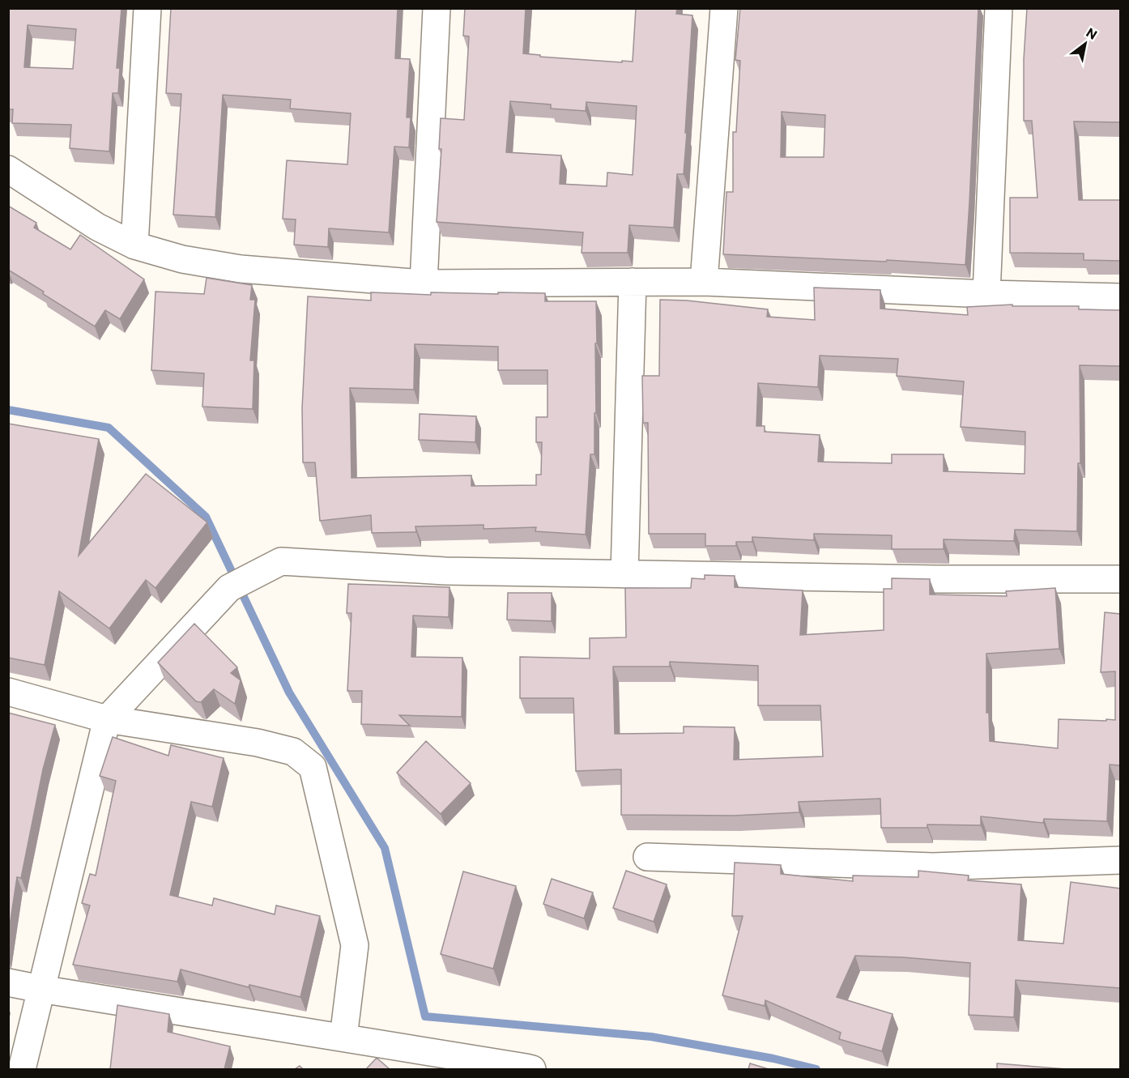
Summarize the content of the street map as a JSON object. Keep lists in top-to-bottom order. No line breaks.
{"north":"top right"}
